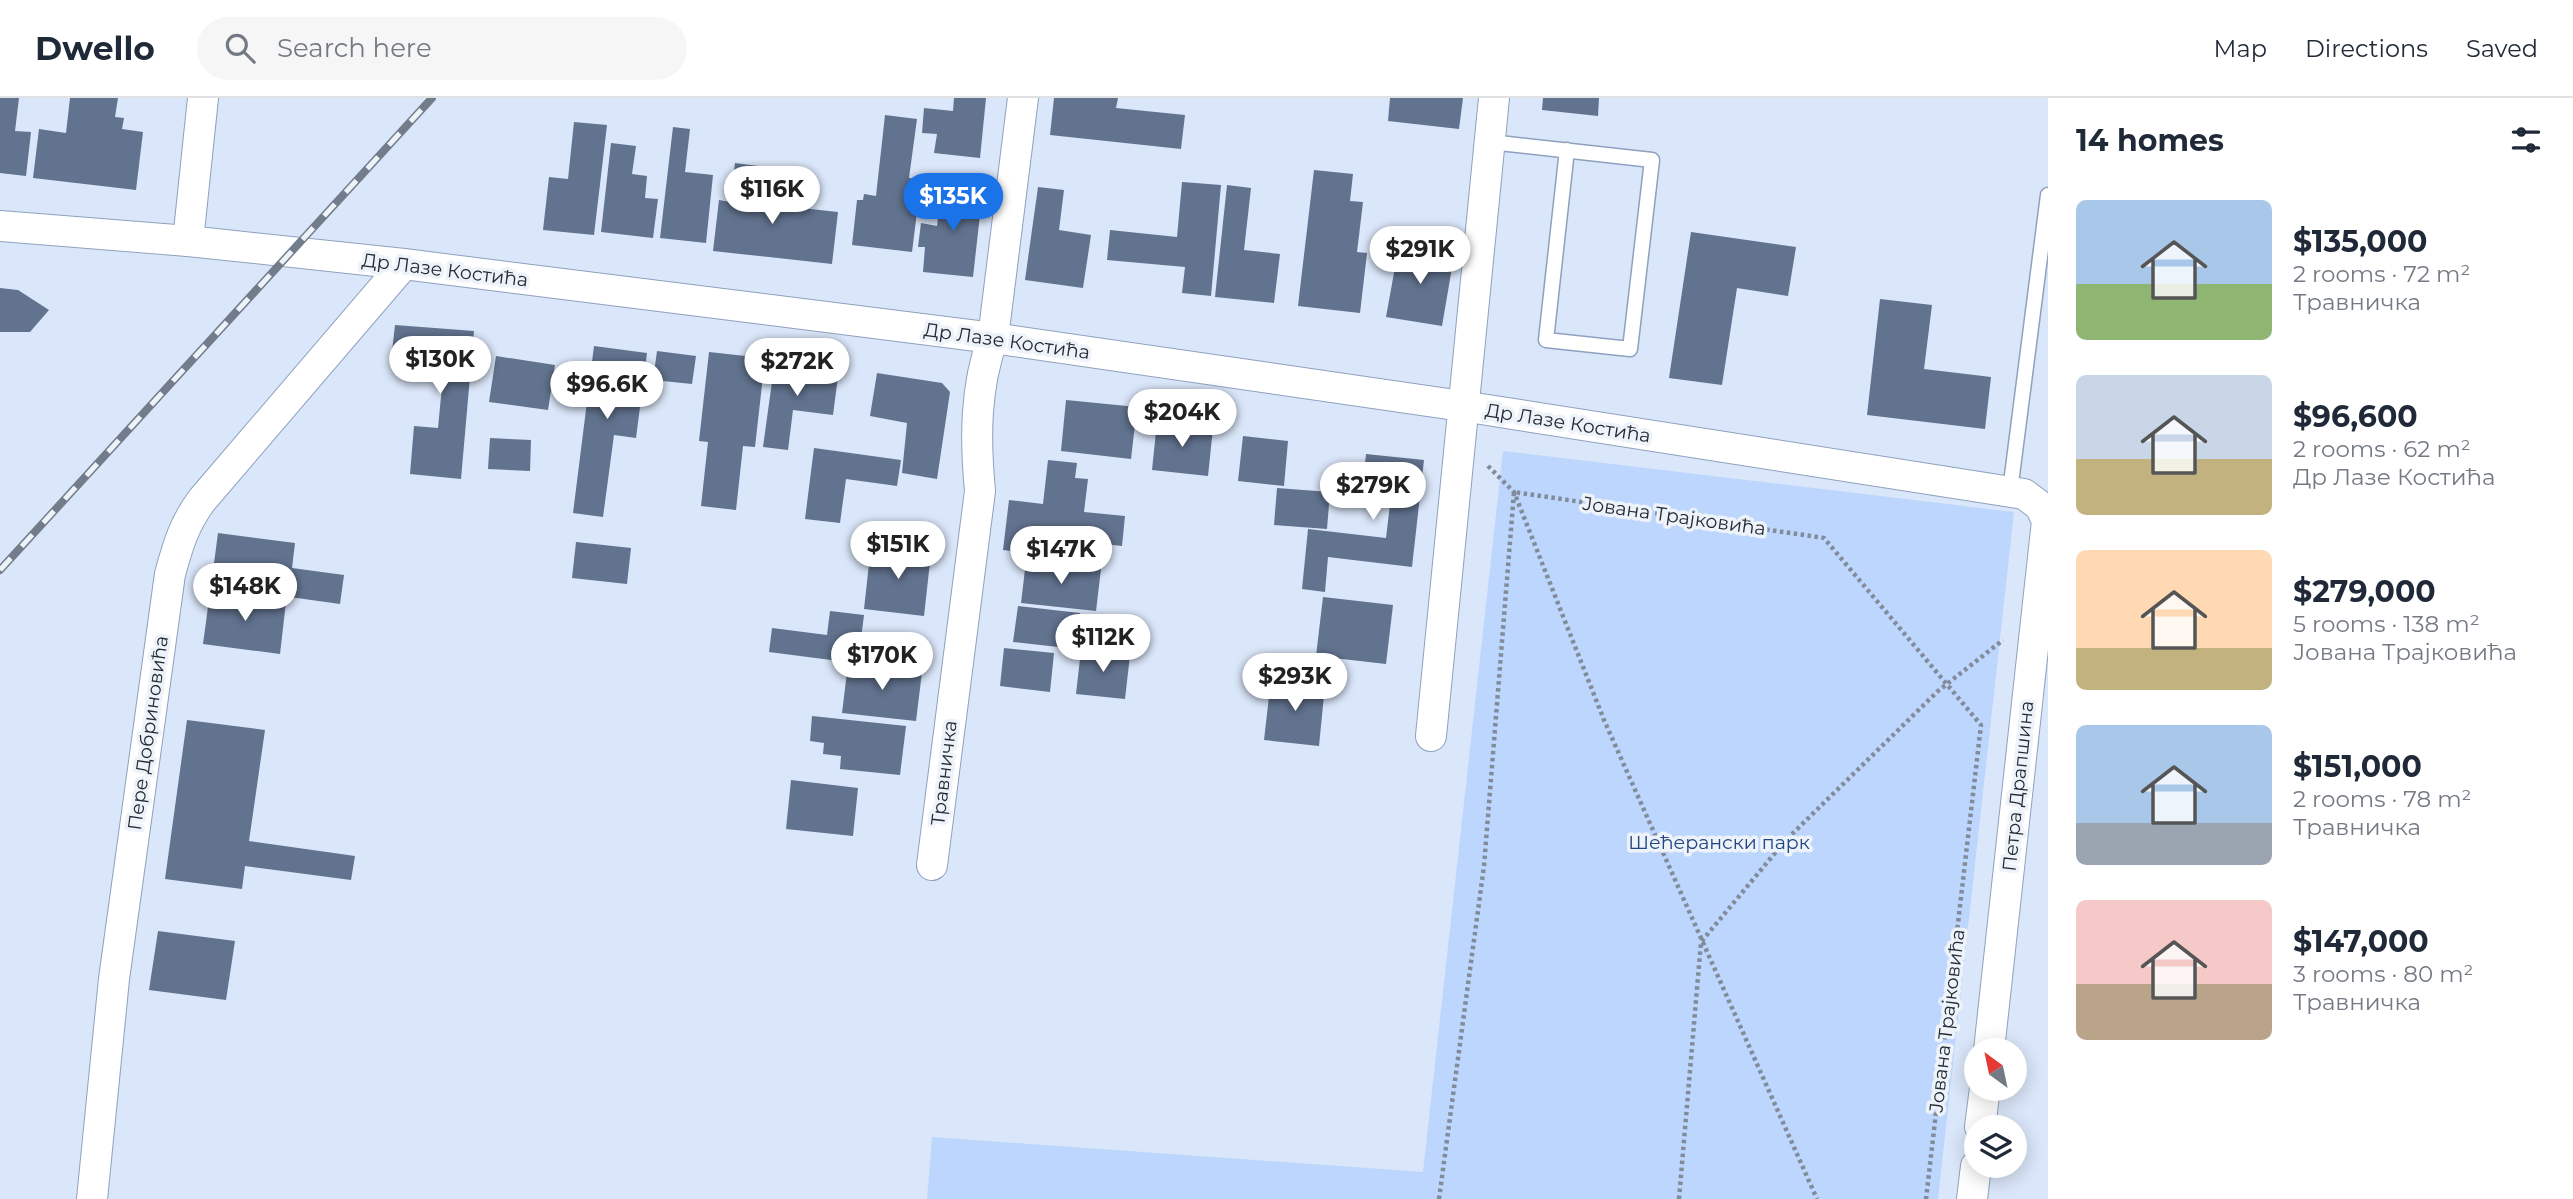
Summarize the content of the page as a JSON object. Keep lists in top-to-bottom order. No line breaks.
{"streets":{"street":["Др Лазе Костића","Пере Добриновића","Травничка","Петра Драпшина"],"path":["Јована Трајковића"]},"crossings":[["Др Лазе Костића","Пере Добриновића"],["Др Лазе Костића","Травничка"],["Др Лазе Костића","Петра Драпшина"]],"parks":["Шећерански парк"],"north":"top left","page":{"header":"Dwello","search":"Search here","nav":["Map","Directions","Saved"],"heading":"14 homes","price":["$116K","$135K","$291K","$130K","$272K","$96.6K","$204K","$279K","$151K","$147K","$148K","$112K","$170K","$293K"],"list":[{"name":"$135,000","note":"2 rooms · 72 m² · Травничка"},{"name":"$96,600","note":"2 rooms · 62 m² · Др Лазе Костића"},{"name":"$279,000","note":"5 rooms · 138 m² · Јована Трајковића"},{"name":"$151,000","note":"2 rooms · 78 m² · Травничка"},{"name":"$147,000","note":"3 rooms · 80 m² · Травничка"}]}}
